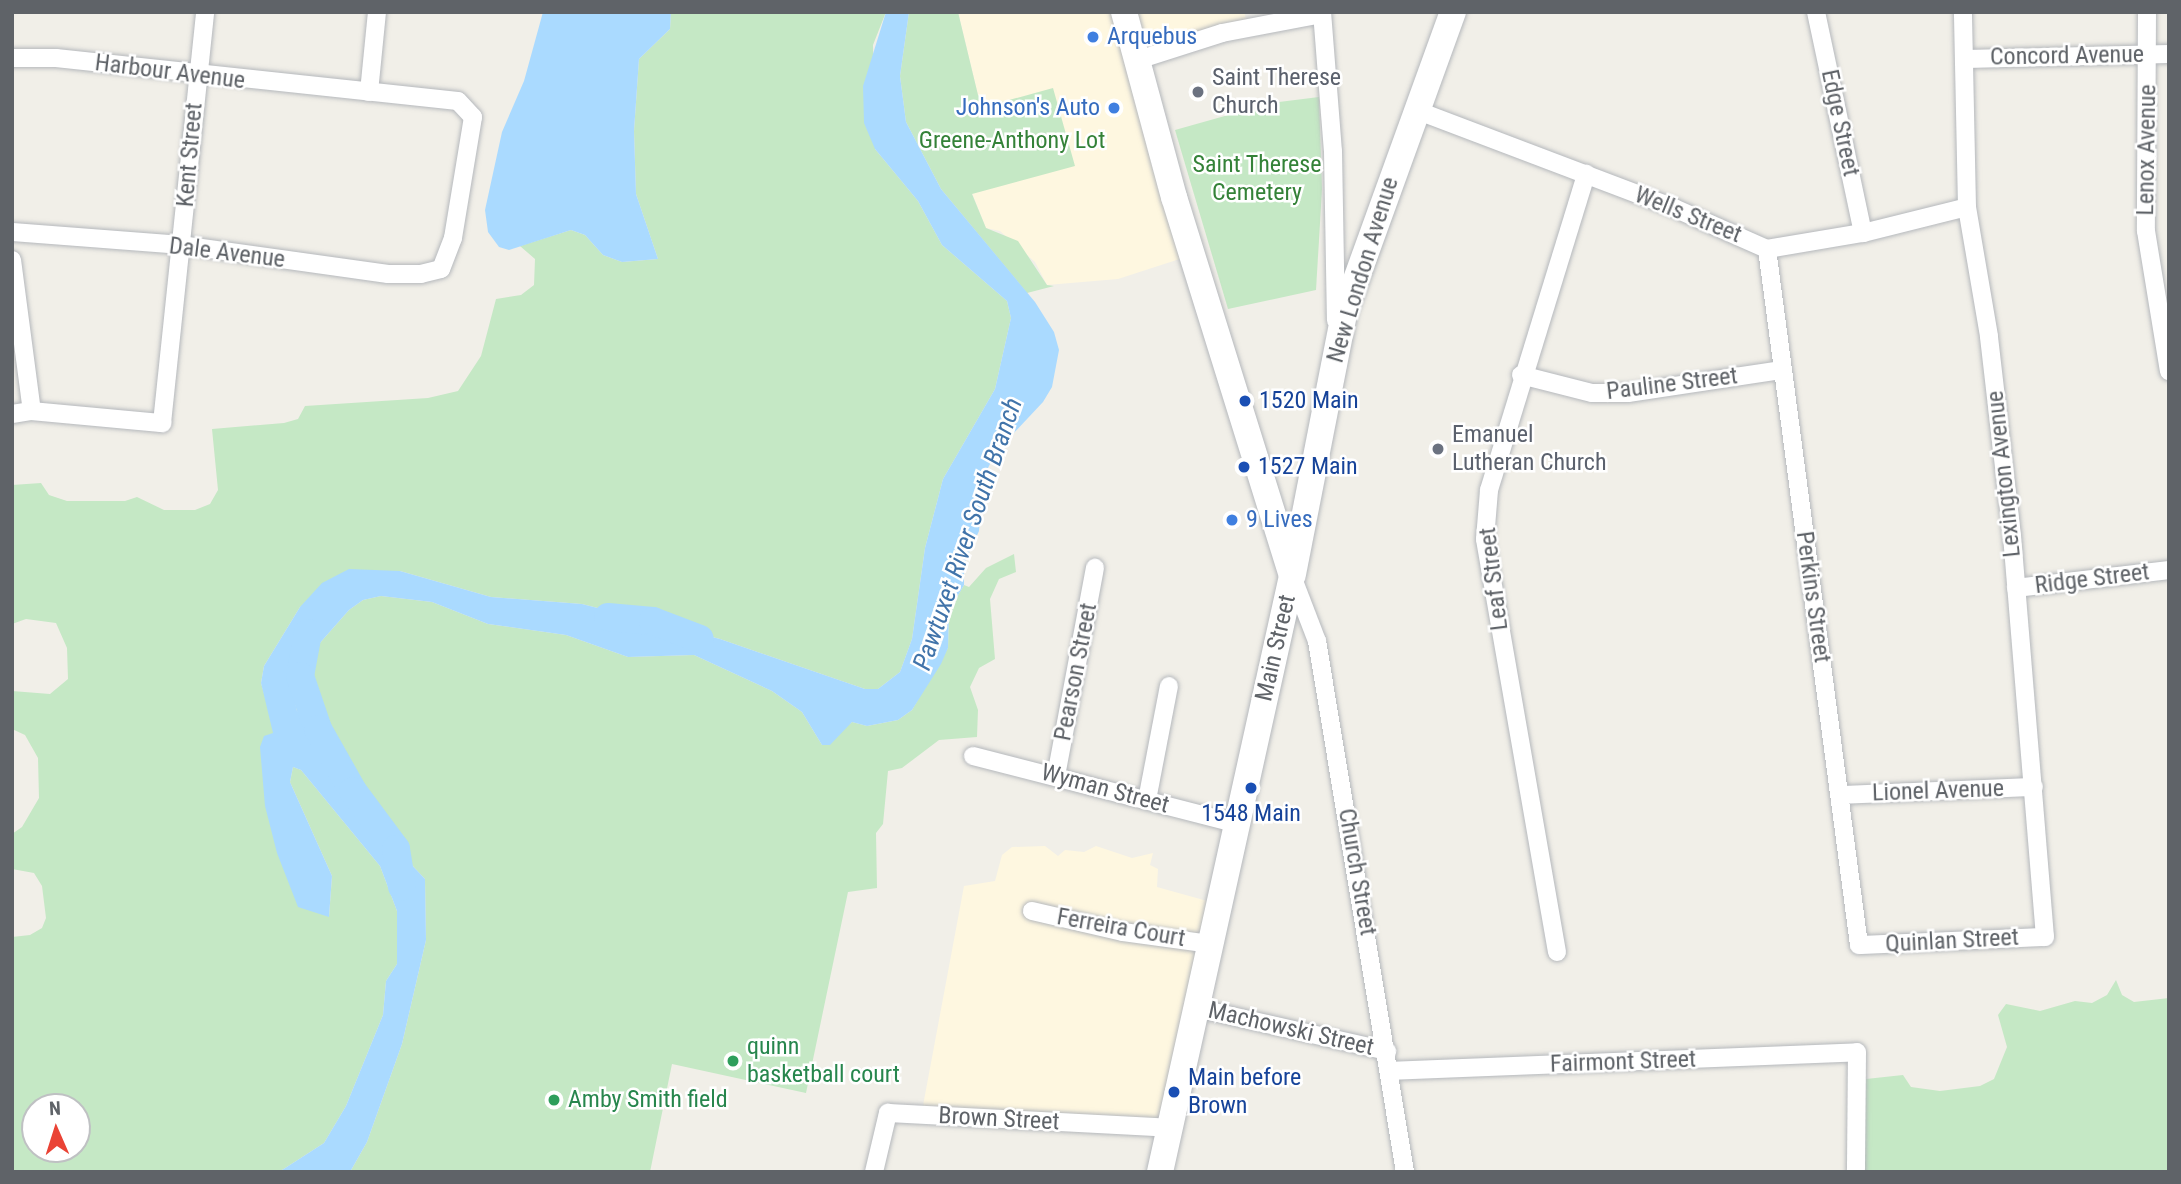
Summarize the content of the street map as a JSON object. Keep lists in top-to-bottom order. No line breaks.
{"streets":{"main road":["New London Avenue","Main Street"],"street":["Concord Avenue","Harbour Avenue","Edge Street","Lenox Avenue","Kent Street","Wells Street","Dale Avenue","Pauline Street","Lexington Avenue","Leaf Street","Ridge Street","Perkins Street","Pearson Street","Wyman Street","Lionel Avenue","Church Street","Ferreira Court","Quinlan Street","Machowski Street","Fairmont Street","Brown Street"]},"crossings":[["Concord Avenue","Lenox Avenue"],["Concord Avenue","Lexington Avenue"],["Harbour Avenue","Kent Street"],["Harbour Avenue","Dale Avenue"],["Edge Street","Wells Street"],["Kent Street","Dale Avenue"],["Wells Street","New London Avenue"],["Wells Street","Lexington Avenue"],["Wells Street","Leaf Street"],["Wells Street","Perkins Street"],["New London Avenue","Main Street"],["New London Avenue","Church Street"],["Pauline Street","Leaf Street"],["Pauline Street","Perkins Street"],["Lexington Avenue","Ridge Street"],["Lexington Avenue","Lionel Avenue"],["Lexington Avenue","Quinlan Street"],["Perkins Street","Lionel Avenue"],["Perkins Street","Quinlan Street"],["Main Street","Wyman Street"],["Main Street","Church Street"],["Main Street","Ferreira Court"],["Main Street","Machowski Street"],["Main Street","Brown Street"],["Pearson Street","Wyman Street"],["Church Street","Machowski Street"],["Church Street","Fairmont Street"]],"water":["Pawtuxet River South Branch"],"parks":["Greene-Anthony Lot","Saint Therese Cemetery"],"places":["Arquebus","Saint Therese Church","Johnson's Auto","1520 Main","Emanuel Lutheran Church","1527 Main","9 Lives","1548 Main","quinn basketball court","Main before Brown","Amby Smith field"],"north":"top"}
